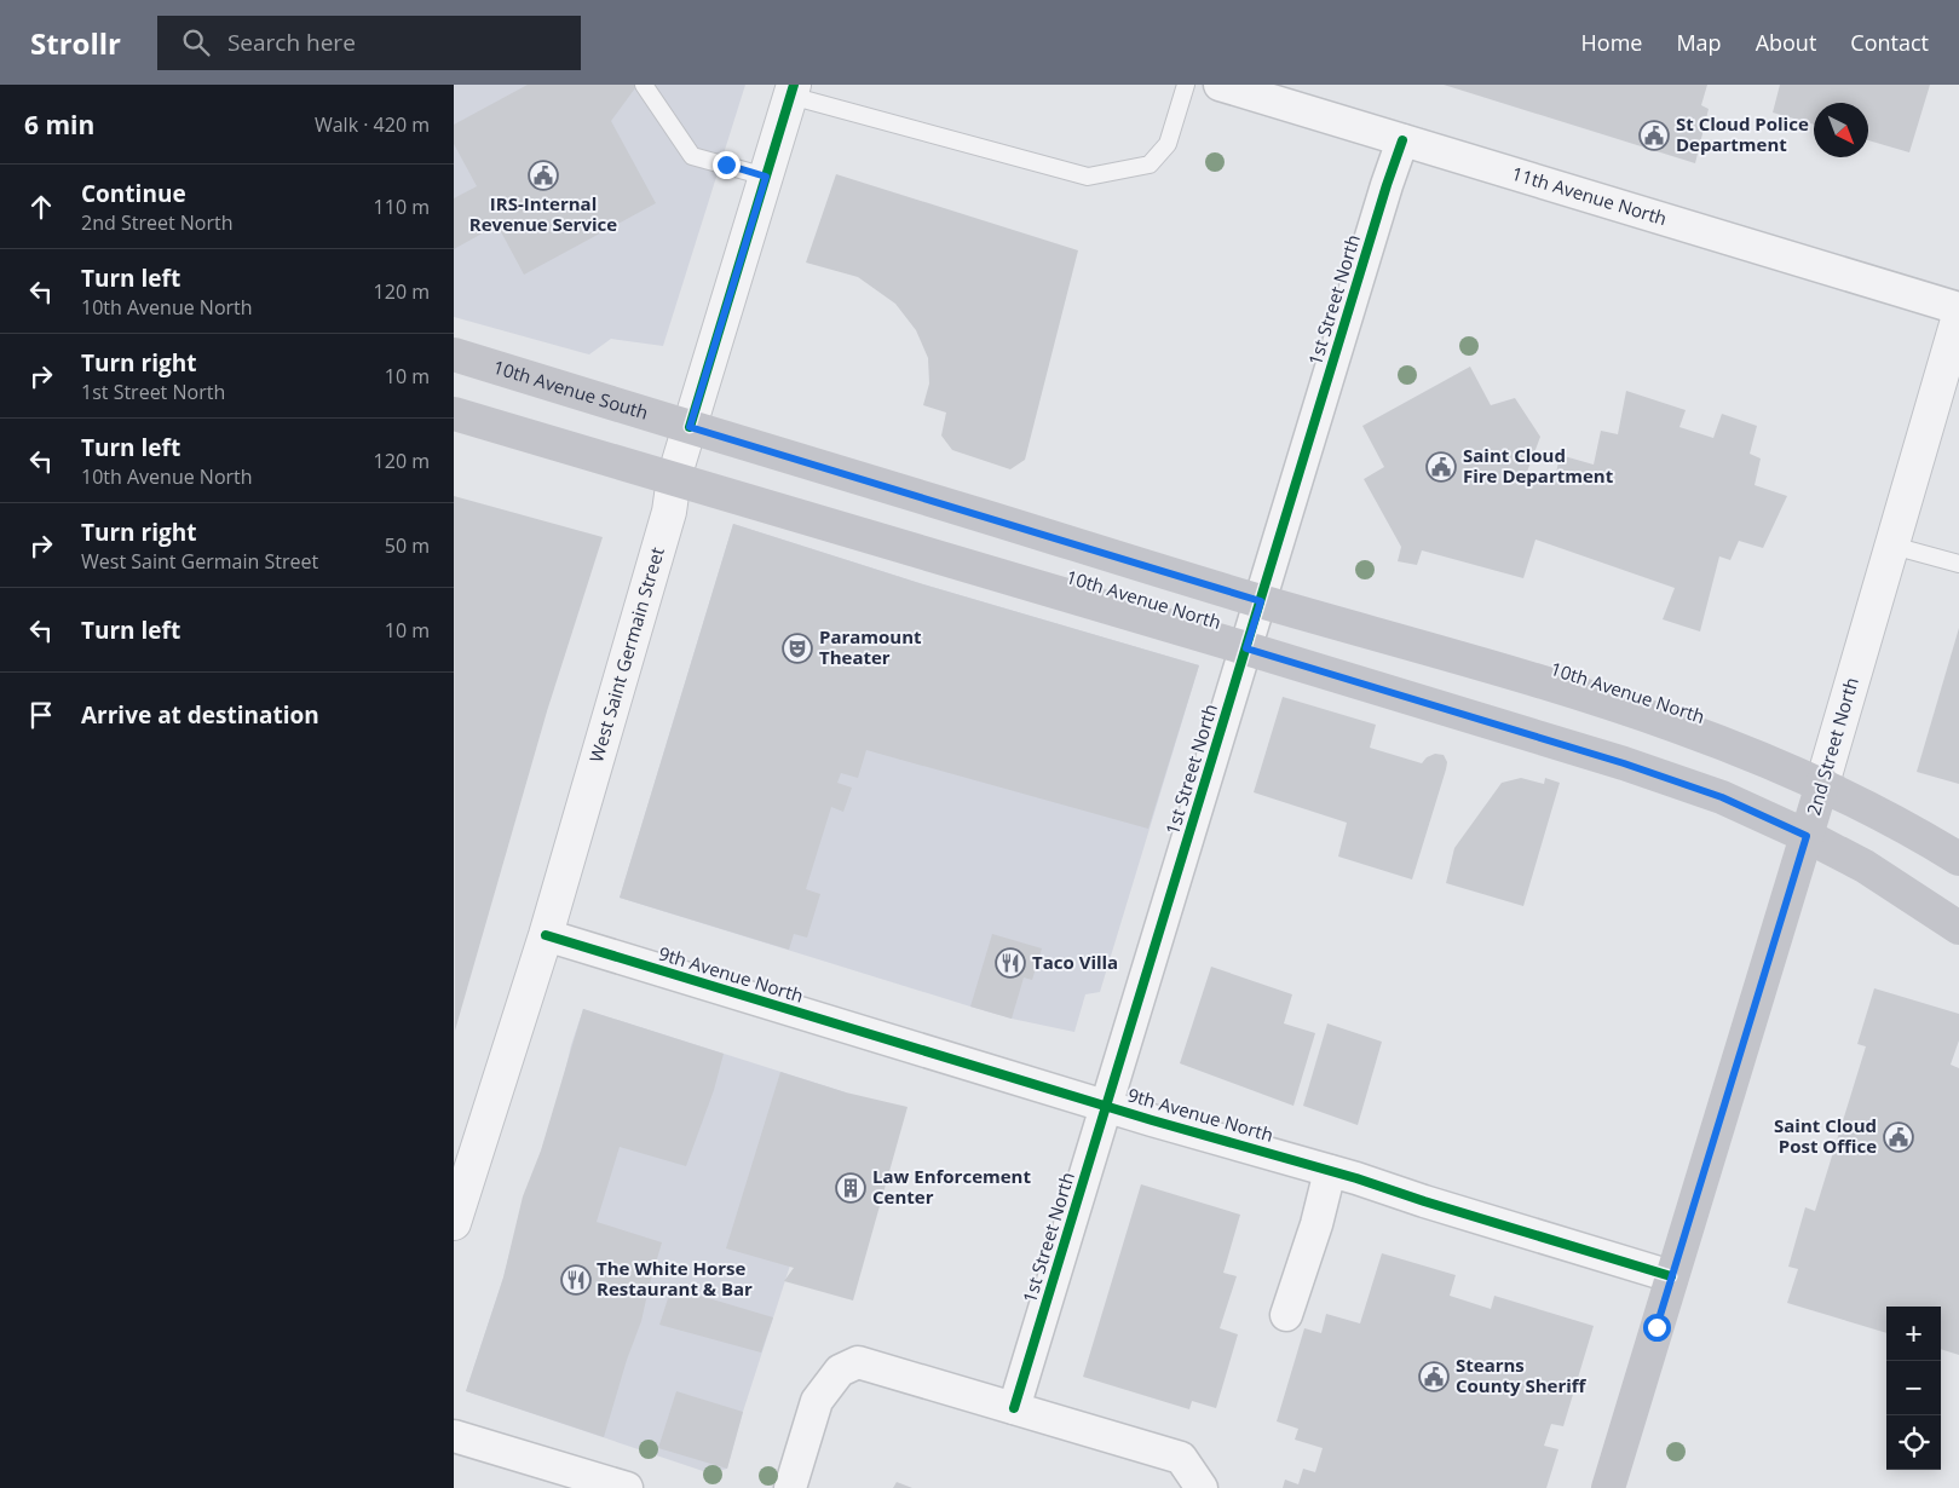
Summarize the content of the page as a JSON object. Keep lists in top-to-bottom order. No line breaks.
{"streets":{"main road":["10th Avenue South","10th Avenue North","2nd Street North"],"street":["11th Avenue North","1st Street North","West Saint Germain Street","9th Avenue North"]},"crossings":[["11th Avenue North","1st Street North"],["1st Street North","10th Avenue North"],["1st Street North","9th Avenue North"],["10th Avenue South","10th Avenue North"],["10th Avenue South","West Saint Germain Street"],["10th Avenue North","West Saint Germain Street"],["10th Avenue North","2nd Street North"],["West Saint Germain Street","9th Avenue North"],["2nd Street North","9th Avenue North"]],"places":{"public building":["St Cloud Police Department","IRS-Internal Revenue Service","Saint Cloud Fire Department","Saint Cloud Post Office","Stearns County Sheriff"],"theatre":["Paramount Theater"],"restaurant":["Taco Villa","The White Horse Restaurant & Bar"],"building":["Law Enforcement Center"]},"north":"bottom right","page":{"header":"Strollr","search":"Search here","nav":["Home","Map","About","Contact"],"heading":["6 min","Walk · 420 m"],"list":[["Continue","2nd Street North","110 m"],["Turn left","10th Avenue North","120 m"],["Turn right","1st Street North","10 m"],["Turn left","10th Avenue North","120 m"],["Turn right","West Saint Germain Street","50 m"],["Turn left","10 m"],"Arrive at destination"],"map_buttons":["+","−"]}}
